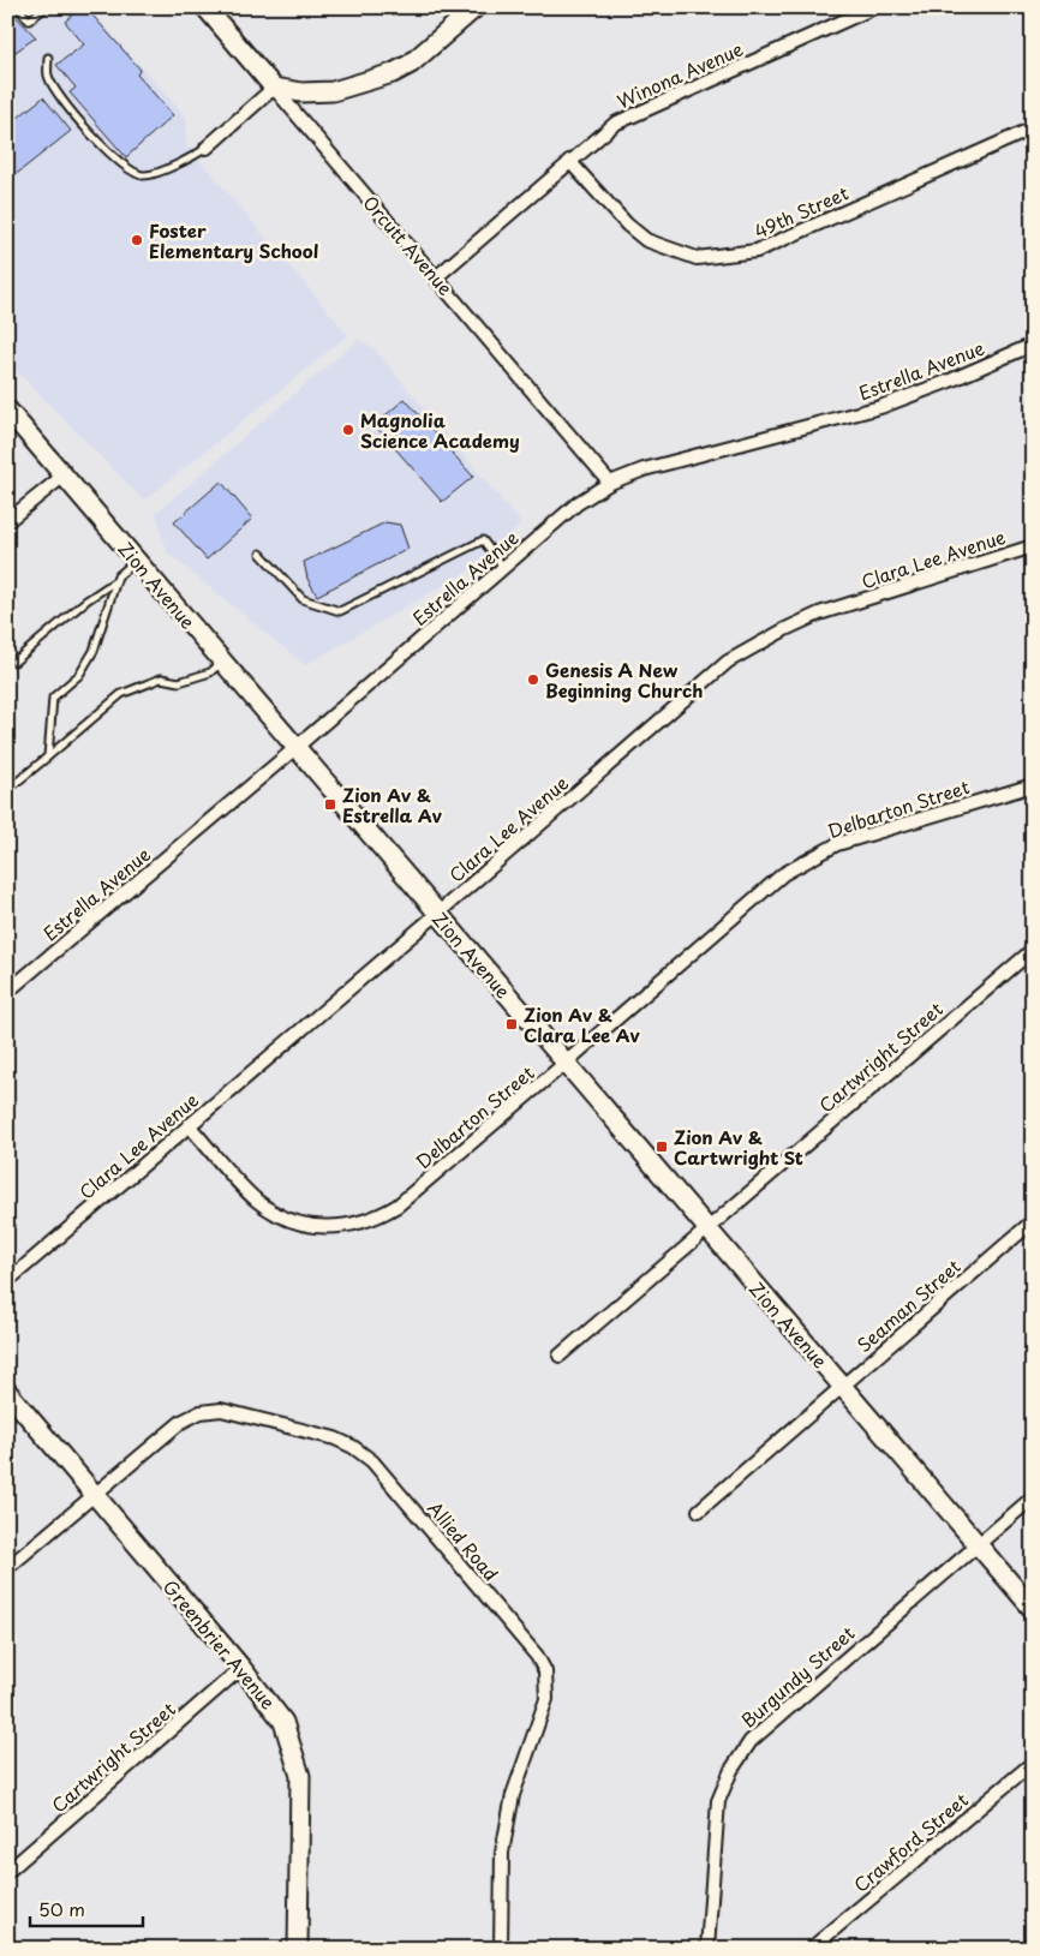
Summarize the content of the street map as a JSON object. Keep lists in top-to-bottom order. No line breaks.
{"streets":{"main road":["Orcutt Avenue","Zion Avenue","Greenbrier Avenue"],"street":["Winona Avenue","49th Street","Estrella Avenue","Clara Lee Avenue","Delbarton Street","Cartwright Street","Seaman Street","Allied Road","Burgundy Street","Crawford Street"]},"crossings":[["Winona Avenue","49th Street"],["Winona Avenue","Orcutt Avenue"],["Orcutt Avenue","Estrella Avenue"],["Estrella Avenue","Zion Avenue"],["Clara Lee Avenue","Zion Avenue"],["Clara Lee Avenue","Delbarton Street"],["Zion Avenue","Delbarton Street"],["Zion Avenue","Cartwright Street"],["Zion Avenue","Seaman Street"],["Zion Avenue","Burgundy Street"],["Cartwright Street","Greenbrier Avenue"],["Allied Road","Greenbrier Avenue"]],"places":{"other":["Foster Elementary School","Magnolia Science Academy","Genesis A New Beginning Church"],"transit":["Zion Av & Estrella Av","Zion Av & Clara Lee Av","Zion Av & Cartwright St"]},"scale_bar":"50 m"}
